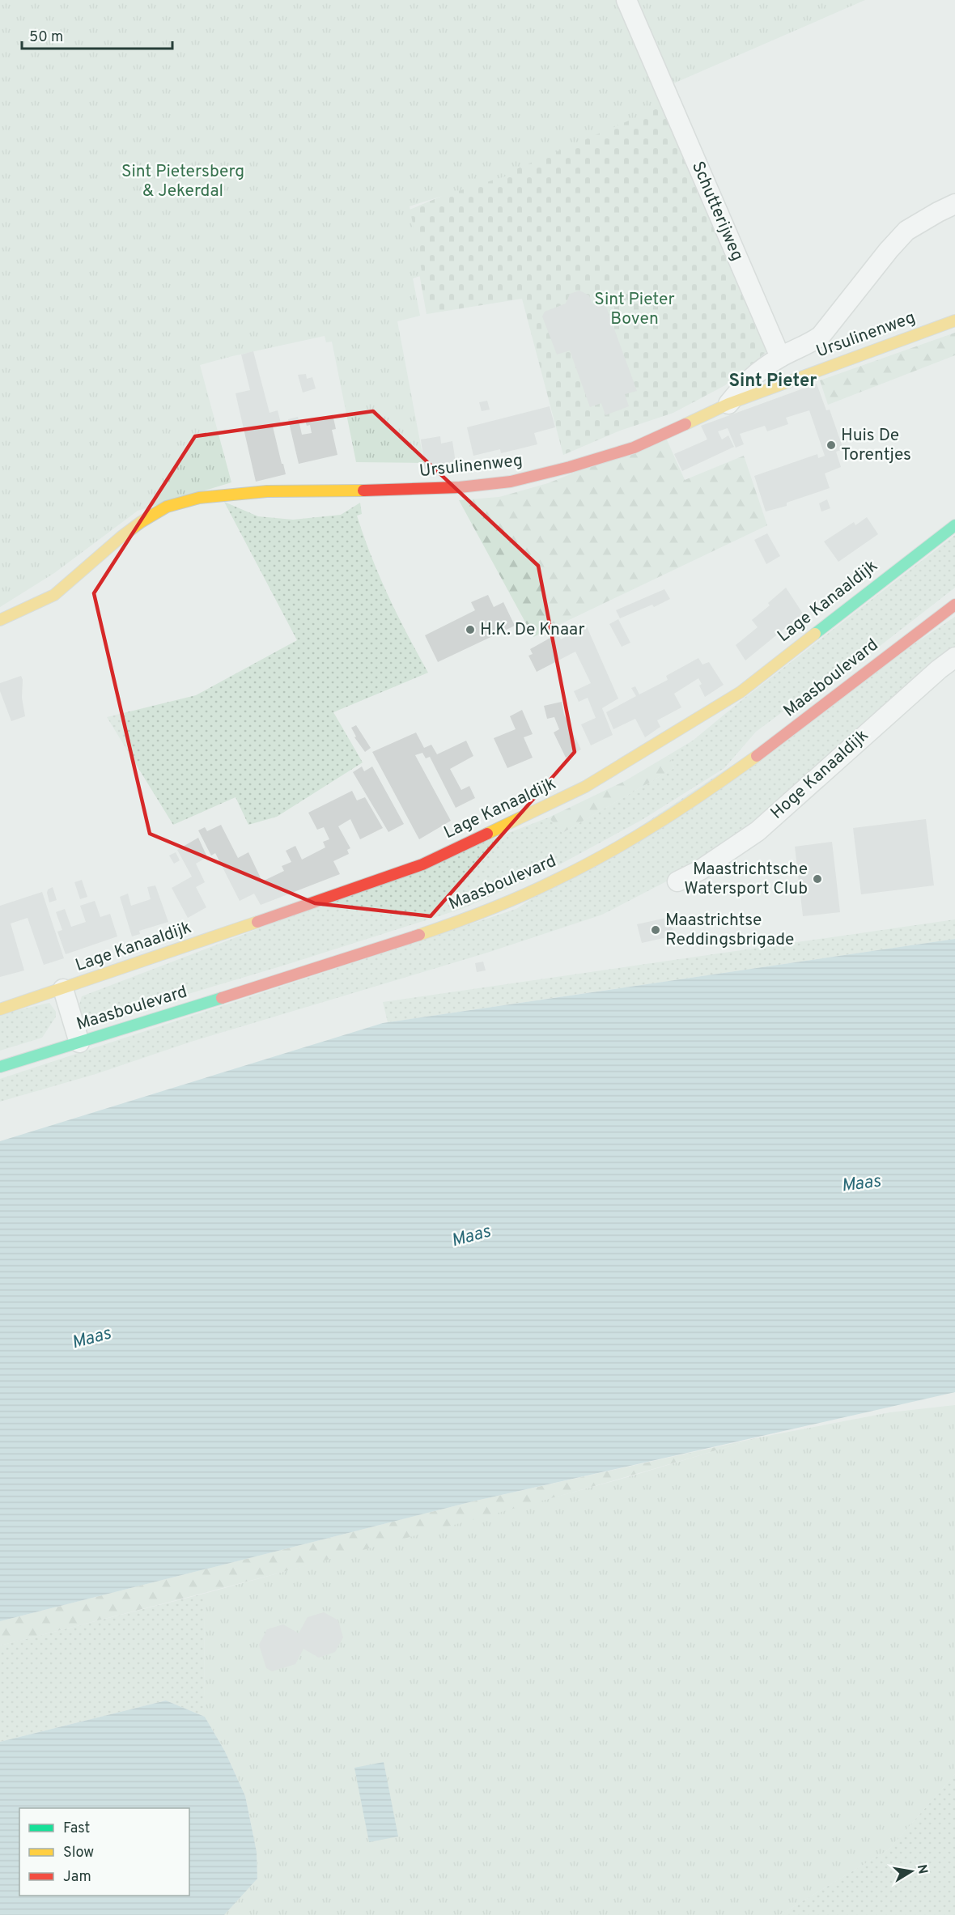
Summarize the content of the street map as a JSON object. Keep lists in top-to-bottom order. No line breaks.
{"streets":{"street":["Schutterijweg","Ursulinenweg","Lage Kanaaldijk","Maasboulevard","Hoge Kanaaldijk"]},"districts":["Sint Pieter"],"water":["Maas"],"parks":["Sint Pietersberg & Jekerdal","Sint Pieter Boven"],"places":["Huis De Torentjes","H.K. De Knaar","Maastrichtsche Watersport Club","Maastrichtse Reddingsbrigade"],"legend":["Fast","Slow","Jam"],"scale_bar":"50 m","north":"right"}
